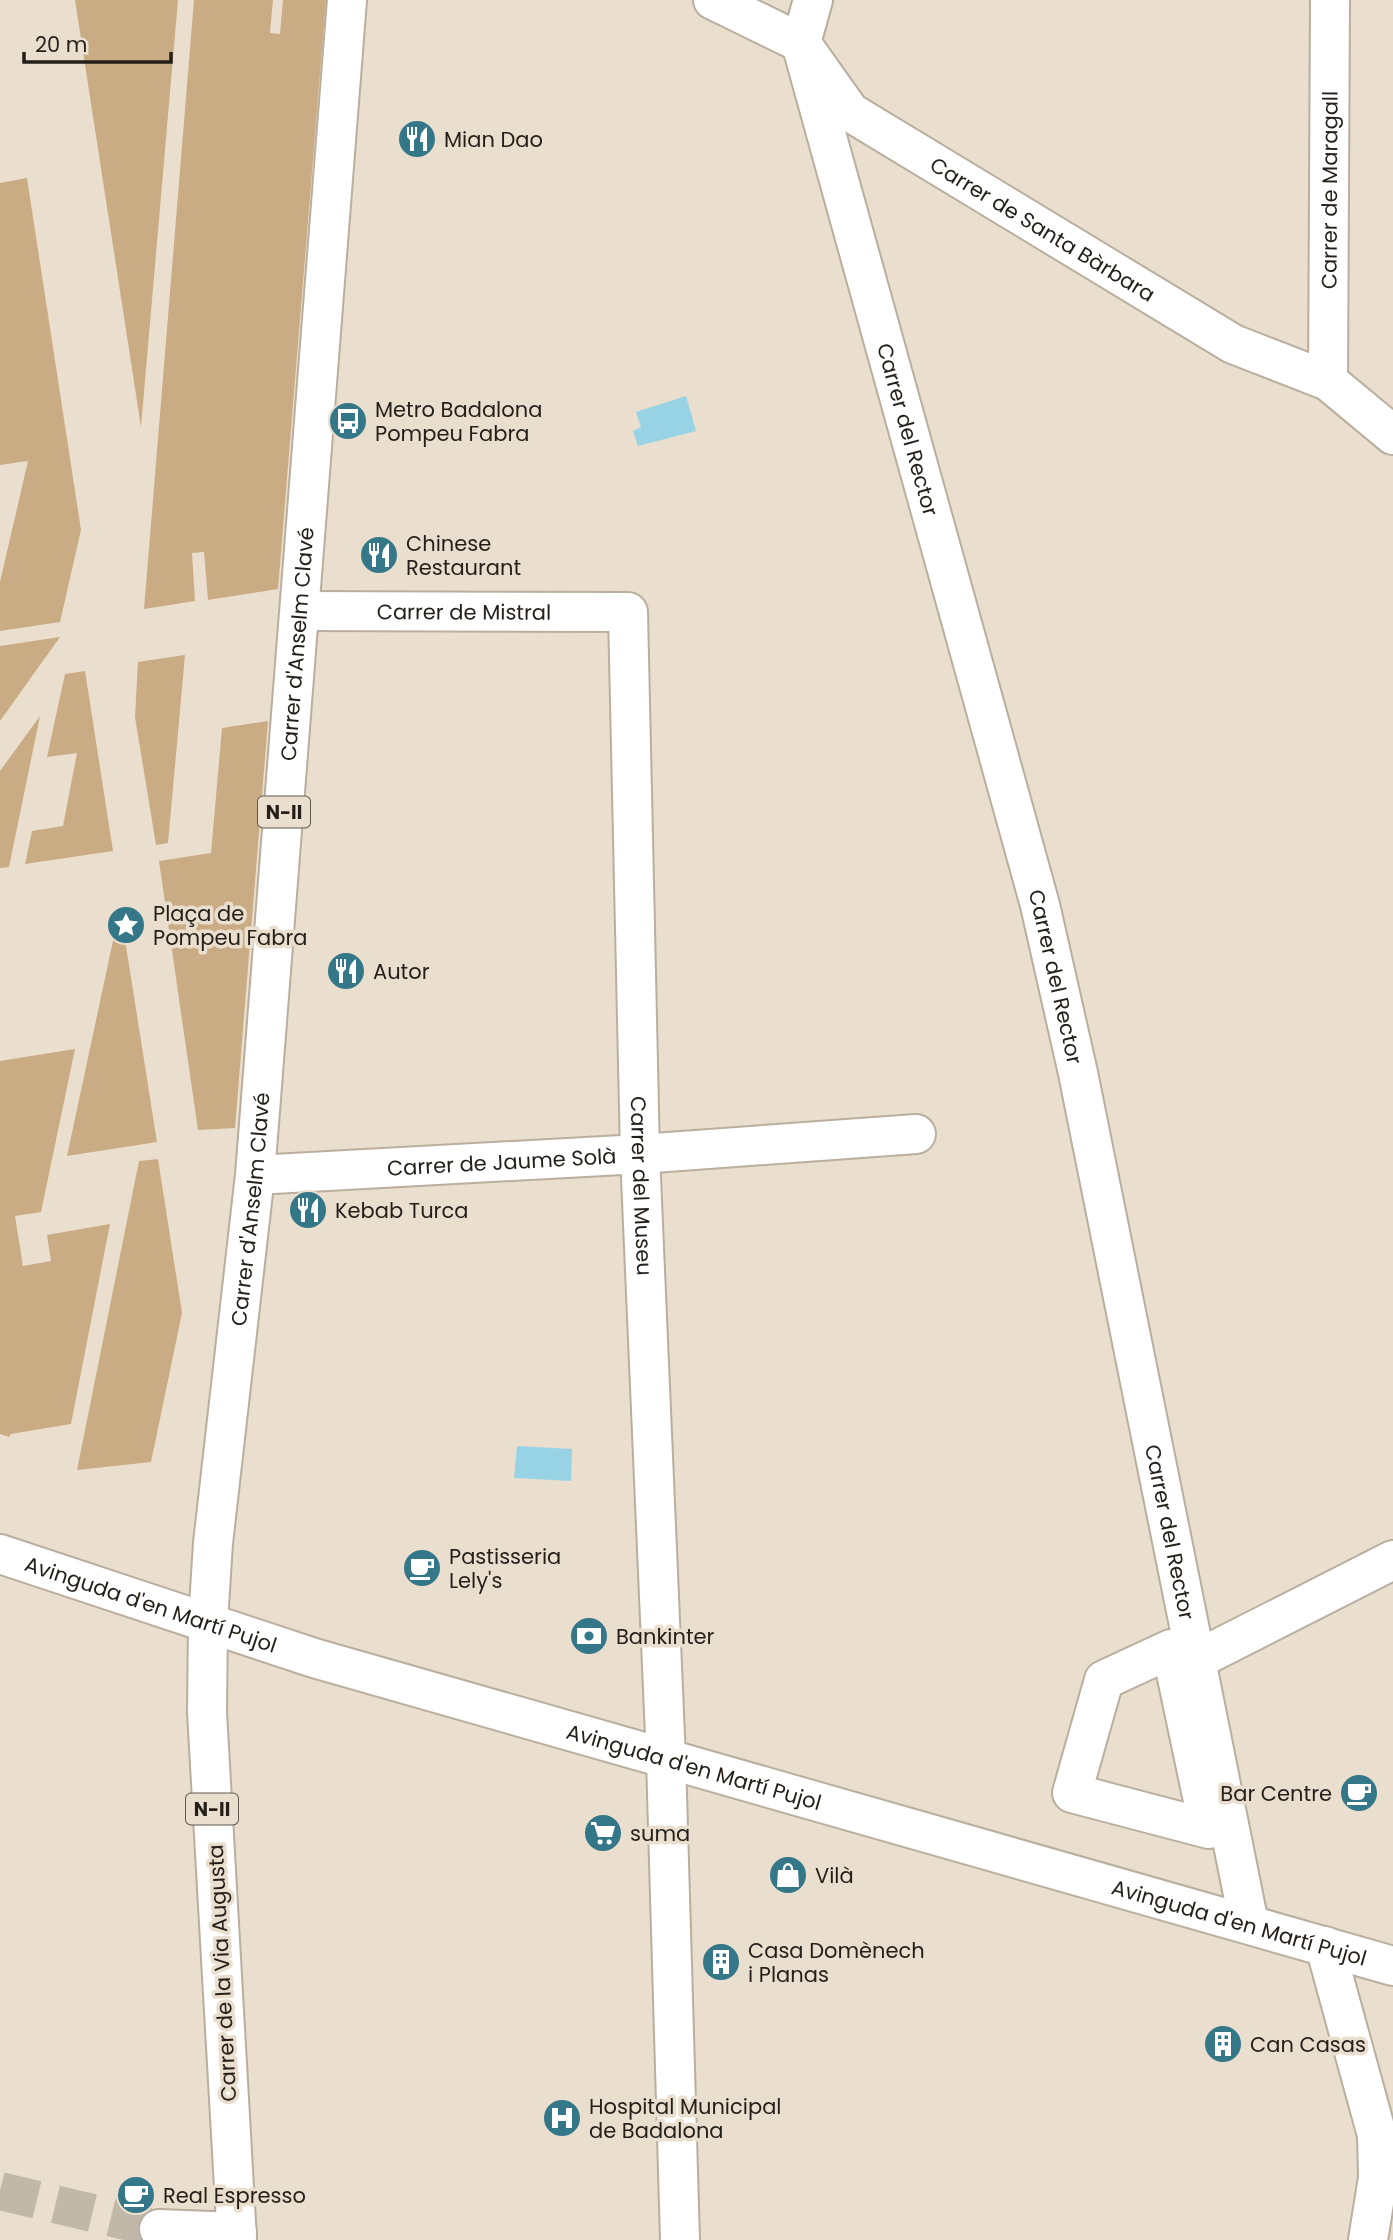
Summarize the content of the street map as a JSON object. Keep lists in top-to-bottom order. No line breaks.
{"streets":{"street":["Carrer de Maragall","Carrer de Santa Bàrbara","Carrer del Rector","Carrer de Mistral","Carrer d'Anselm Clavé","N-II","Carrer de Jaume Solà","Carrer del Museu","Avinguda d'en Martí Pujol","Carrer de la Via Augusta"]},"crossings":[["Carrer de Maragall","Carrer de Santa Bàrbara"],["Carrer de Santa Bàrbara","Carrer del Rector"],["Carrer del Rector","Avinguda d'en Martí Pujol"],["Carrer de Mistral","Carrer d'Anselm Clavé"],["Carrer de Mistral","Carrer del Museu"],["Carrer d'Anselm Clavé","Carrer de Jaume Solà"],["Carrer d'Anselm Clavé","Avinguda d'en Martí Pujol"],["Carrer d'Anselm Clavé","Carrer de la Via Augusta"],["Carrer de Jaume Solà","Carrer del Museu"],["Carrer del Museu","Avinguda d'en Martí Pujol"],["Avinguda d'en Martí Pujol","Carrer de la Via Augusta"]],"places":{"restaurant":["Mian Dao","Chinese Restaurant","Autor","Kebab Turca"],"bus stop":["Metro Badalona Pompeu Fabra"],"place":["Plaça de Pompeu Fabra"],"cafe":["Pastisseria Lely's","Bar Centre","Real Espresso"],"bank":["Bankinter"],"supermarket":["suma"],"shop":["Vilà"],"building":["Casa Domènech i Planas","Can Casas"],"hospital":["Hospital Municipal de Badalona"]},"scale_bar":"20 m"}
